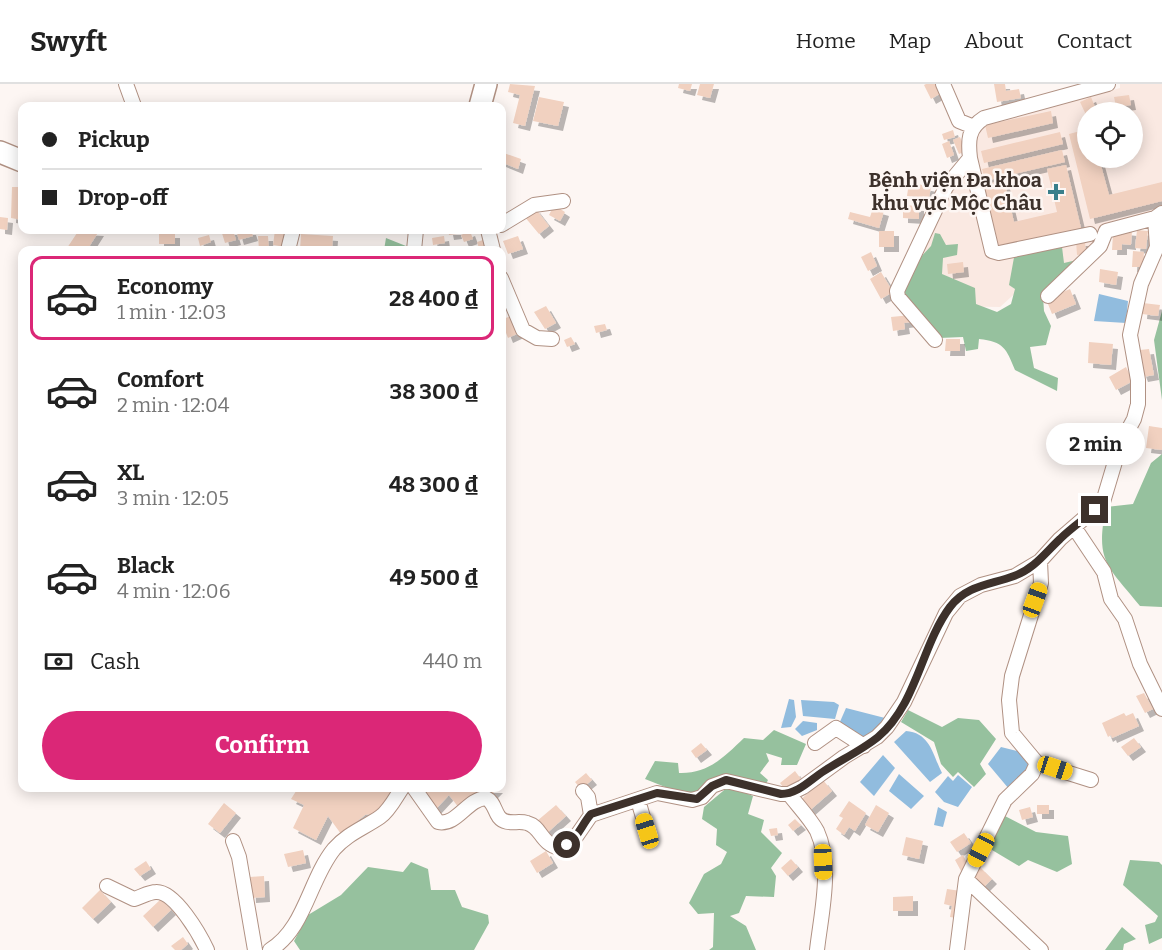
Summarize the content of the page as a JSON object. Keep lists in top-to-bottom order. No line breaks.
{"places":{"health":["Bệnh viện Đa khoa khu vực Mộc Châu"]},"page":{"header":"Swyft","nav":["Home","Map","About","Contact"],"banner":["Pickup","Drop-off"],"list":[{"name":"Economy","note":"1 min · 12:03","value":"28 400 ₫"},{"name":"Comfort","note":"2 min · 12:04","value":"38 300 ₫"},{"name":"XL","note":"3 min · 12:05","value":"48 300 ₫"},{"name":"Black","note":"4 min · 12:06","value":"49 500 ₫"}],"bubble":"2 min","pay":["Cash","440 m"],"buttons":"Confirm"}}
